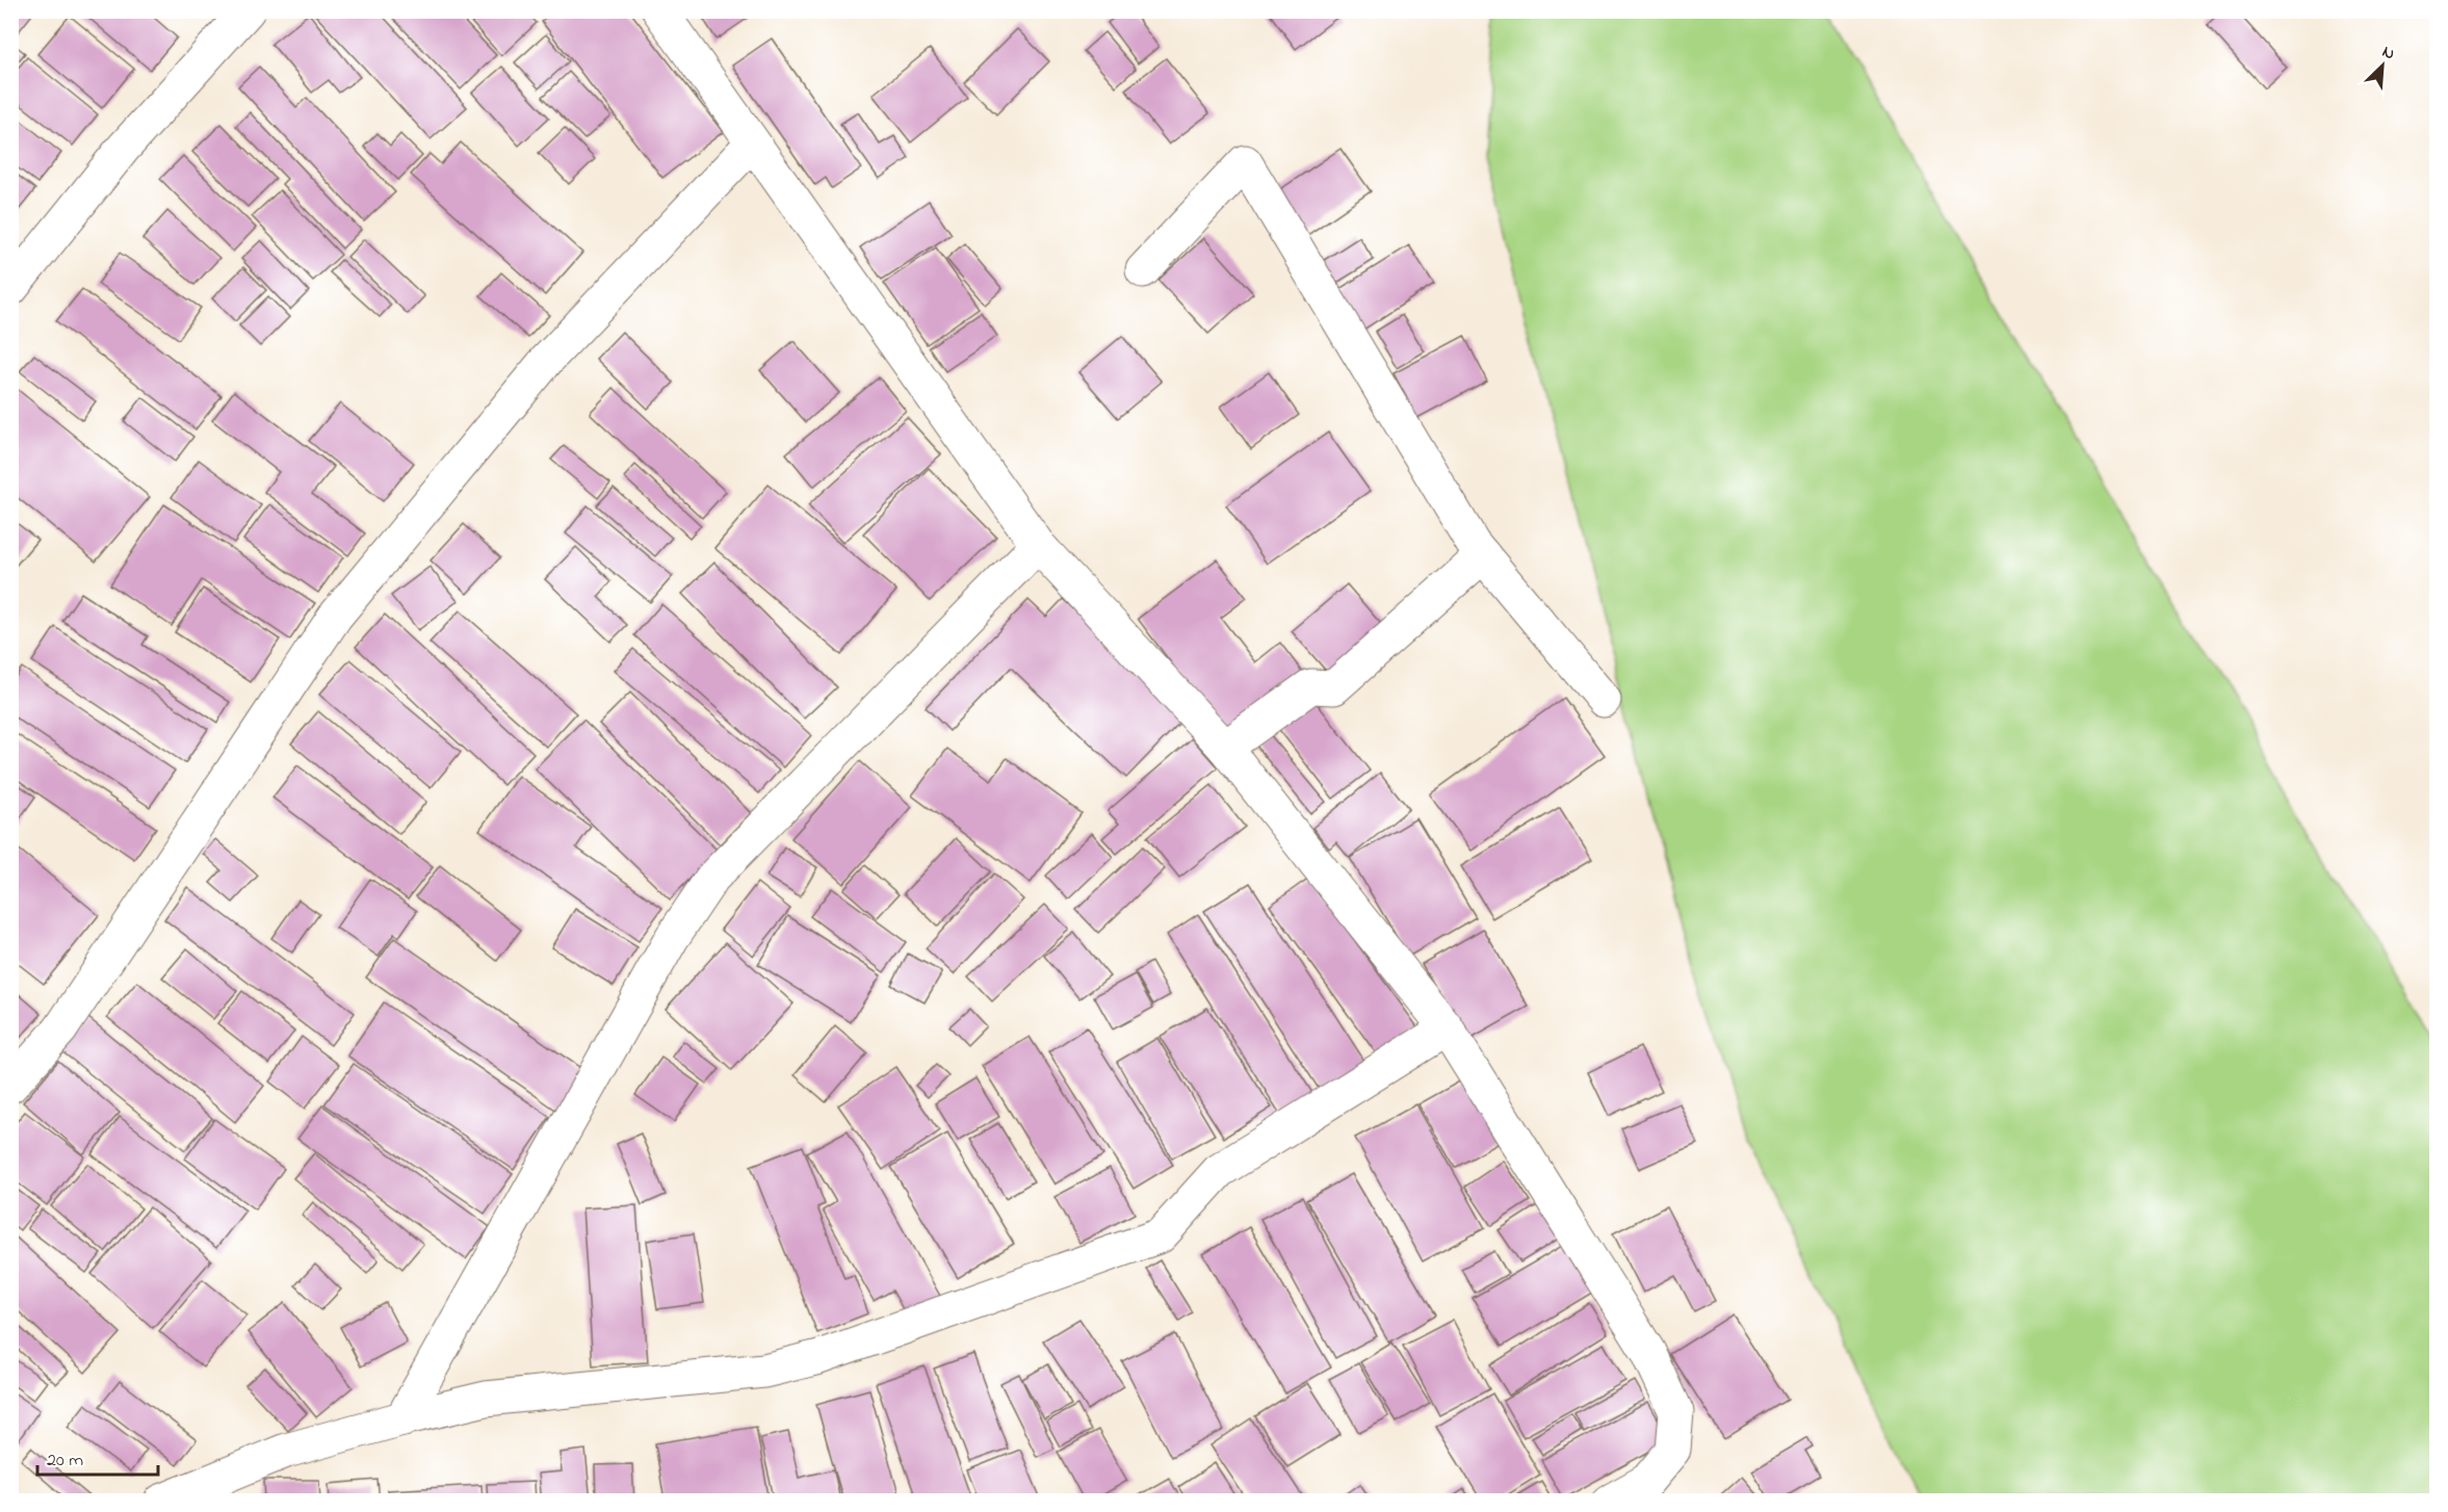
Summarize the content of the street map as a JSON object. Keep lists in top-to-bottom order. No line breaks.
{"scale_bar":"20 m","north":"top right"}
